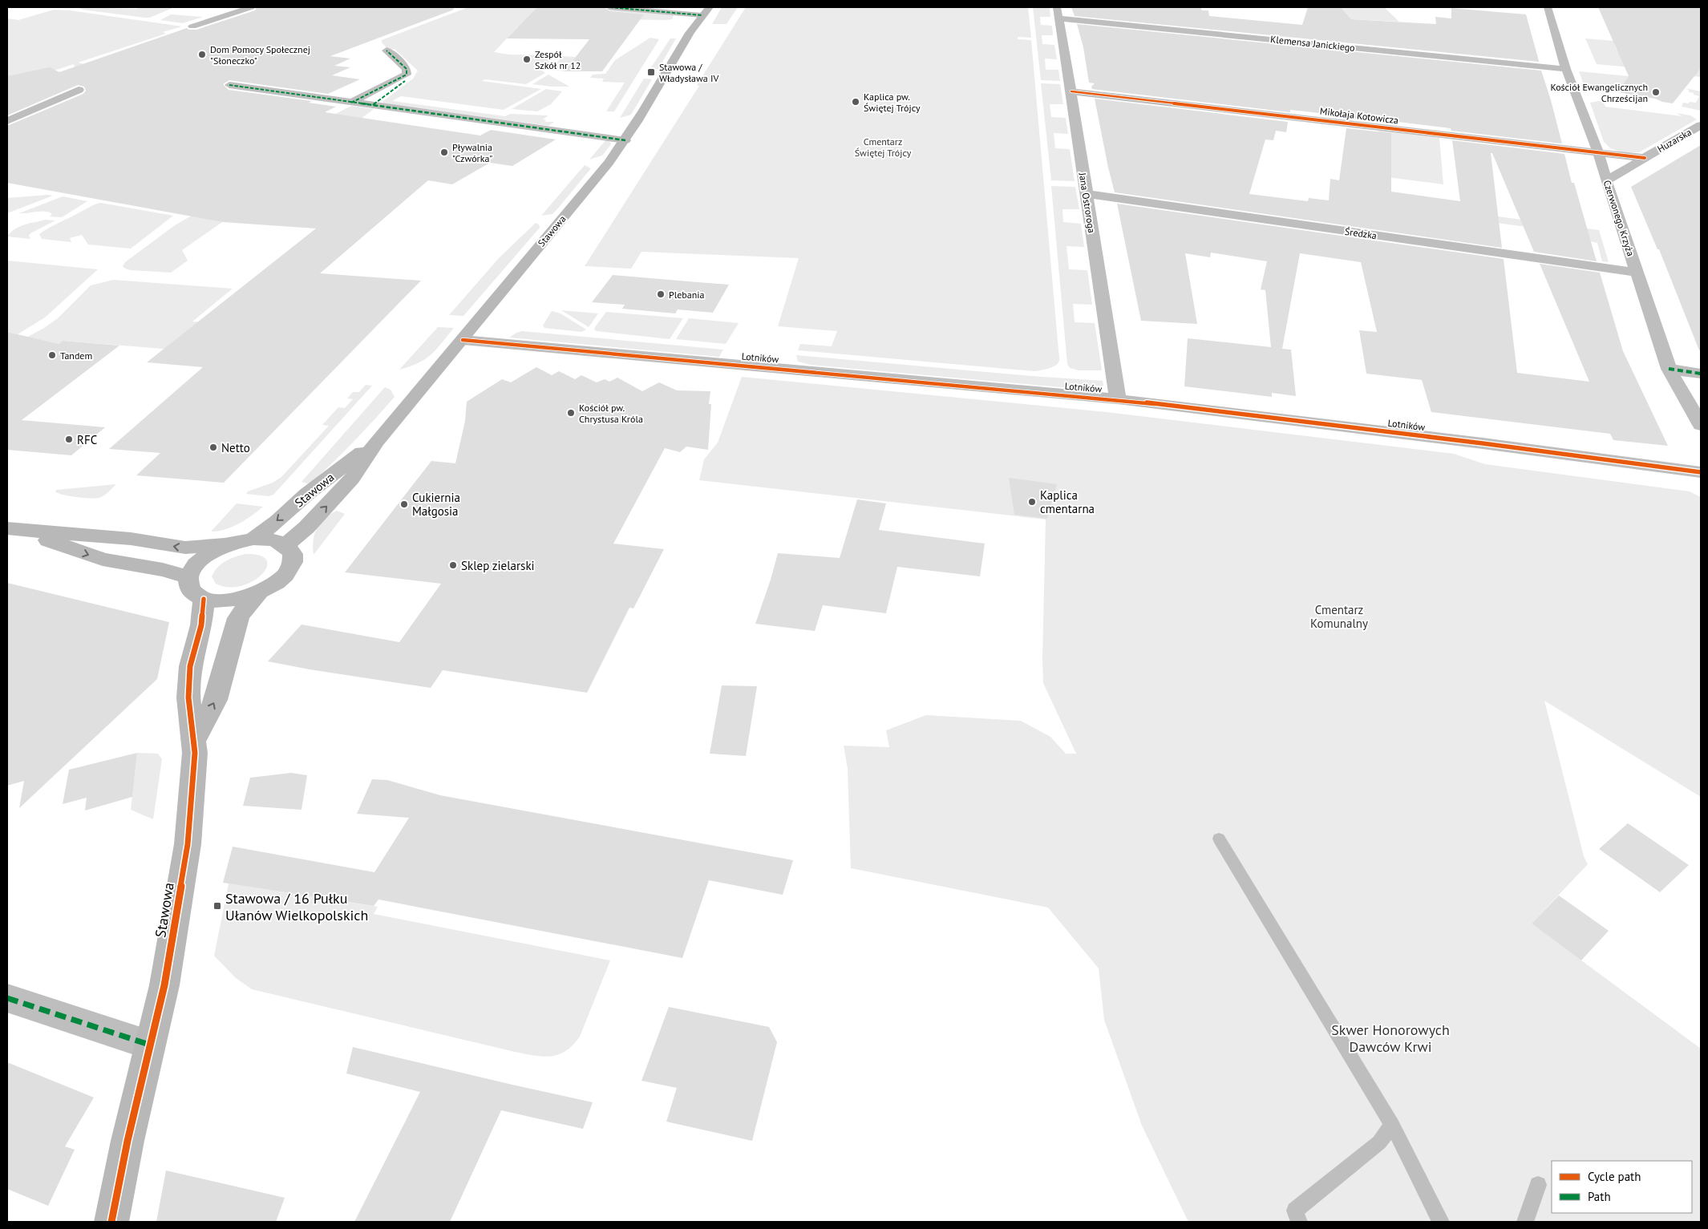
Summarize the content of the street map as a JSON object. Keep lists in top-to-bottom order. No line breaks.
{"streets":{"street":["Klemensa Janickiego","Mikołaja Kotowicza","Huzarska","Jana Ostroroga","Czerwonego Krzyża","Stawowa","Średzka","Lotników"]},"crossings":[["Klemensa Janickiego","Jana Ostroroga"],["Klemensa Janickiego","Czerwonego Krzyża"],["Mikołaja Kotowicza","Huzarska"],["Mikołaja Kotowicza","Jana Ostroroga"],["Mikołaja Kotowicza","Czerwonego Krzyża"],["Huzarska","Czerwonego Krzyża"],["Jana Ostroroga","Średzka"],["Jana Ostroroga","Lotników"],["Czerwonego Krzyża","Średzka"],["Stawowa","Lotników"]],"parks":["Cmentarz Świętej Trójcy","Cmentarz Komunalny","Skwer Honorowych Dawców Krwi"],"places":{"other":["Dom Pomocy Społecznej \"Słoneczko\"","Zespół Szkół nr 12","Kościół Ewangelicznych Chrześcijan","Kaplica pw. Świętej Trójcy","Pływalnia \"Czwórka\"","Plebania","Tandem","Kościół pw. Chrystusa Króla","RFC","Netto","Kaplica cmentarna","Cukiernia Małgosia","Sklep zielarski"],"transit":["Stawowa / Władysława IV","Stawowa / 16 Pułku Ułanów Wielkopolskich"]},"legend":["Cycle path","Path"]}
